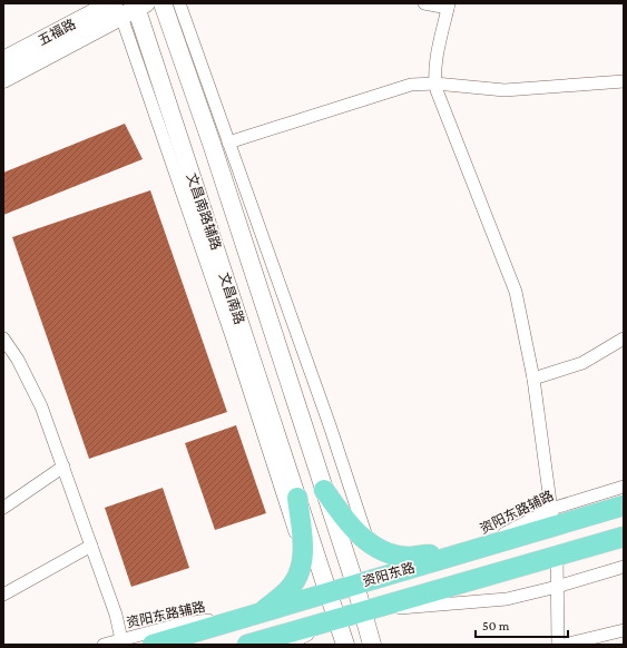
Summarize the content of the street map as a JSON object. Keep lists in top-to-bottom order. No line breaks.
{"streets":{"main road":["五福路","文昌南路","资阳东路"],"street":["文昌南路辅路","资阳东路辅路"]},"crossings":[["五福路","文昌南路辅路"],["五福路","文昌南路"],["文昌南路辅路","文昌南路"],["文昌南路","资阳东路"],["资阳东路辅路","资阳东路"]],"scale_bar":"50 m"}
